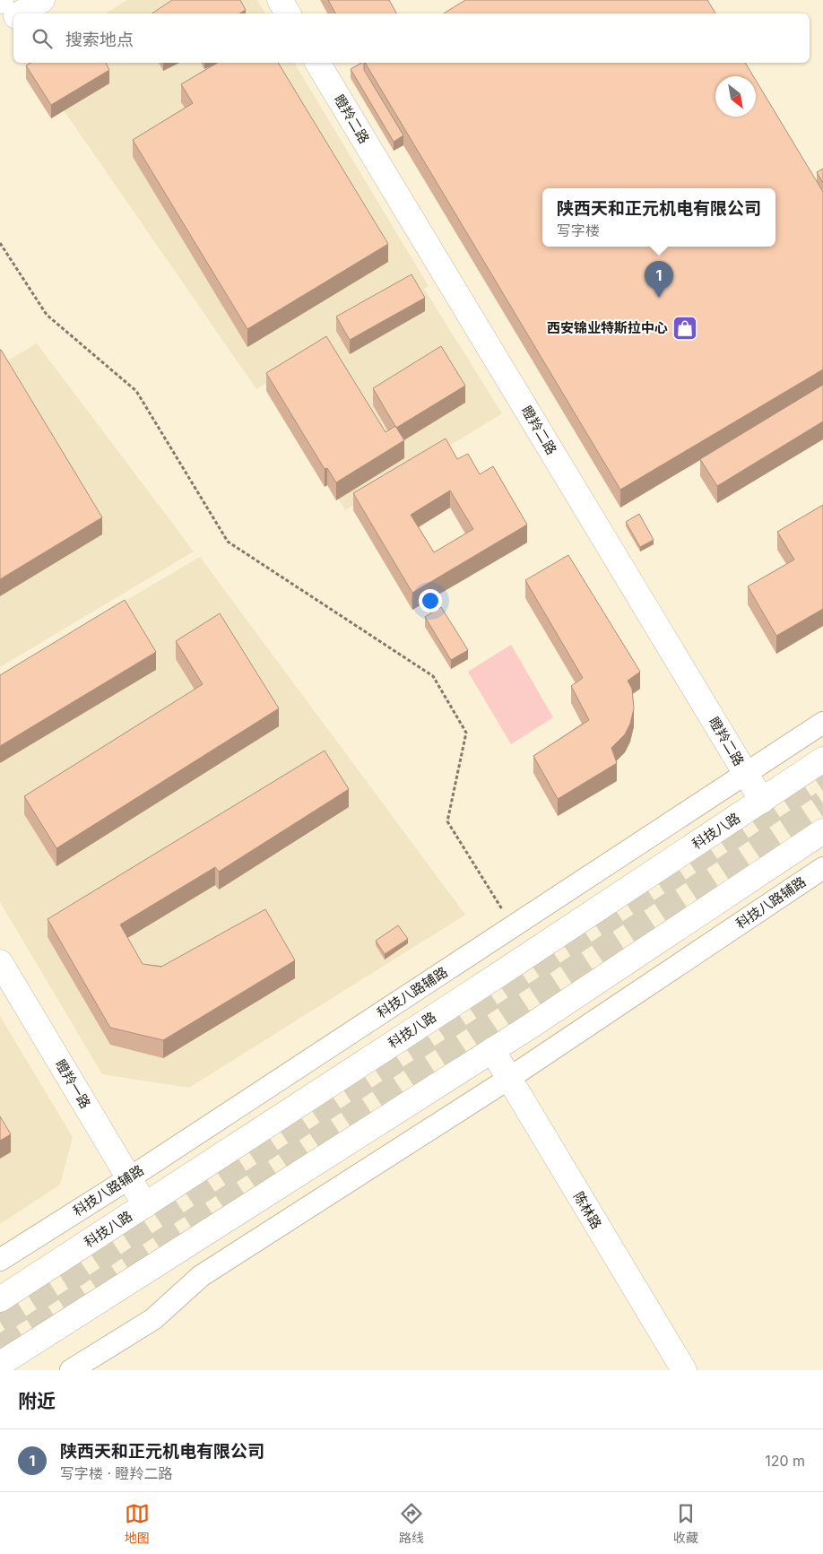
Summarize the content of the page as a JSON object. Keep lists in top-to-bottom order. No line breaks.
{"streets":{"main road":["瞪羚二路","科技八路","瞪羚一路","陈林路"],"street":["科技八路辅路"]},"crossings":[["瞪羚二路","科技八路"],["瞪羚二路","科技八路辅路"],["科技八路","瞪羚一路"],["科技八路辅路","瞪羚一路"],["科技八路辅路","陈林路"]],"places":{"shop":["西安锦业特斯拉中心"]},"north":"bottom right","page":{"search":"搜索地点","popup":["陕西天和正元机电有限公司","写字楼"],"pins":"1","heading":"附近","list":[{"mark":"1","name":"陕西天和正元机电有限公司","note":"写字楼 · 瞪羚二路","value":"120 m"}],"nav":["地图","路线","收藏"]}}
